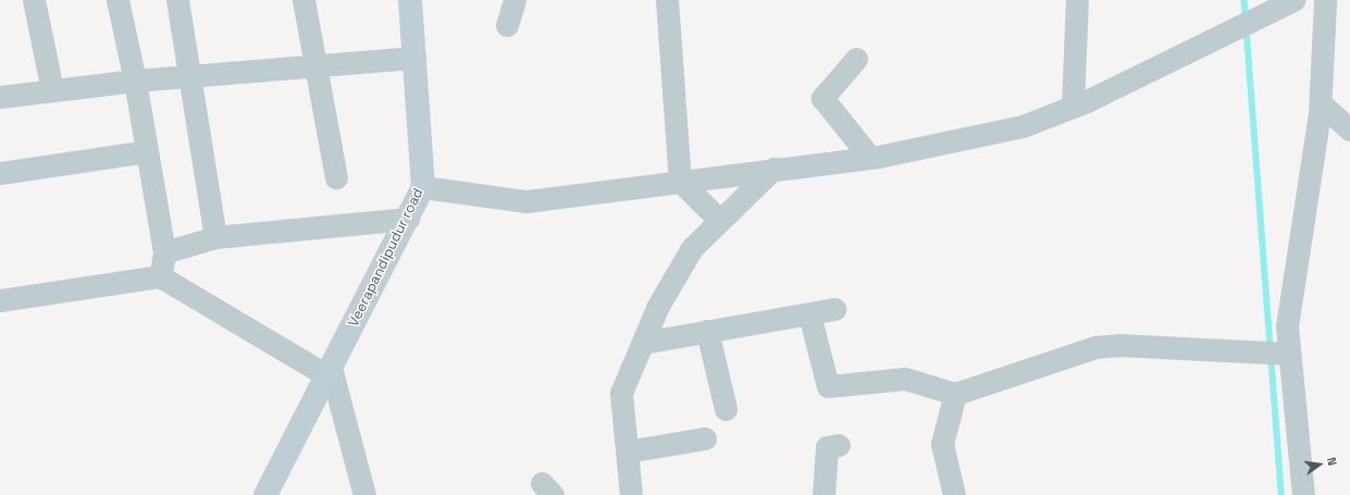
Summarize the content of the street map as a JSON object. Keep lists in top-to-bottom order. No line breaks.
{"streets":{"street":["Veerapandipudur road"]},"north":"right"}
